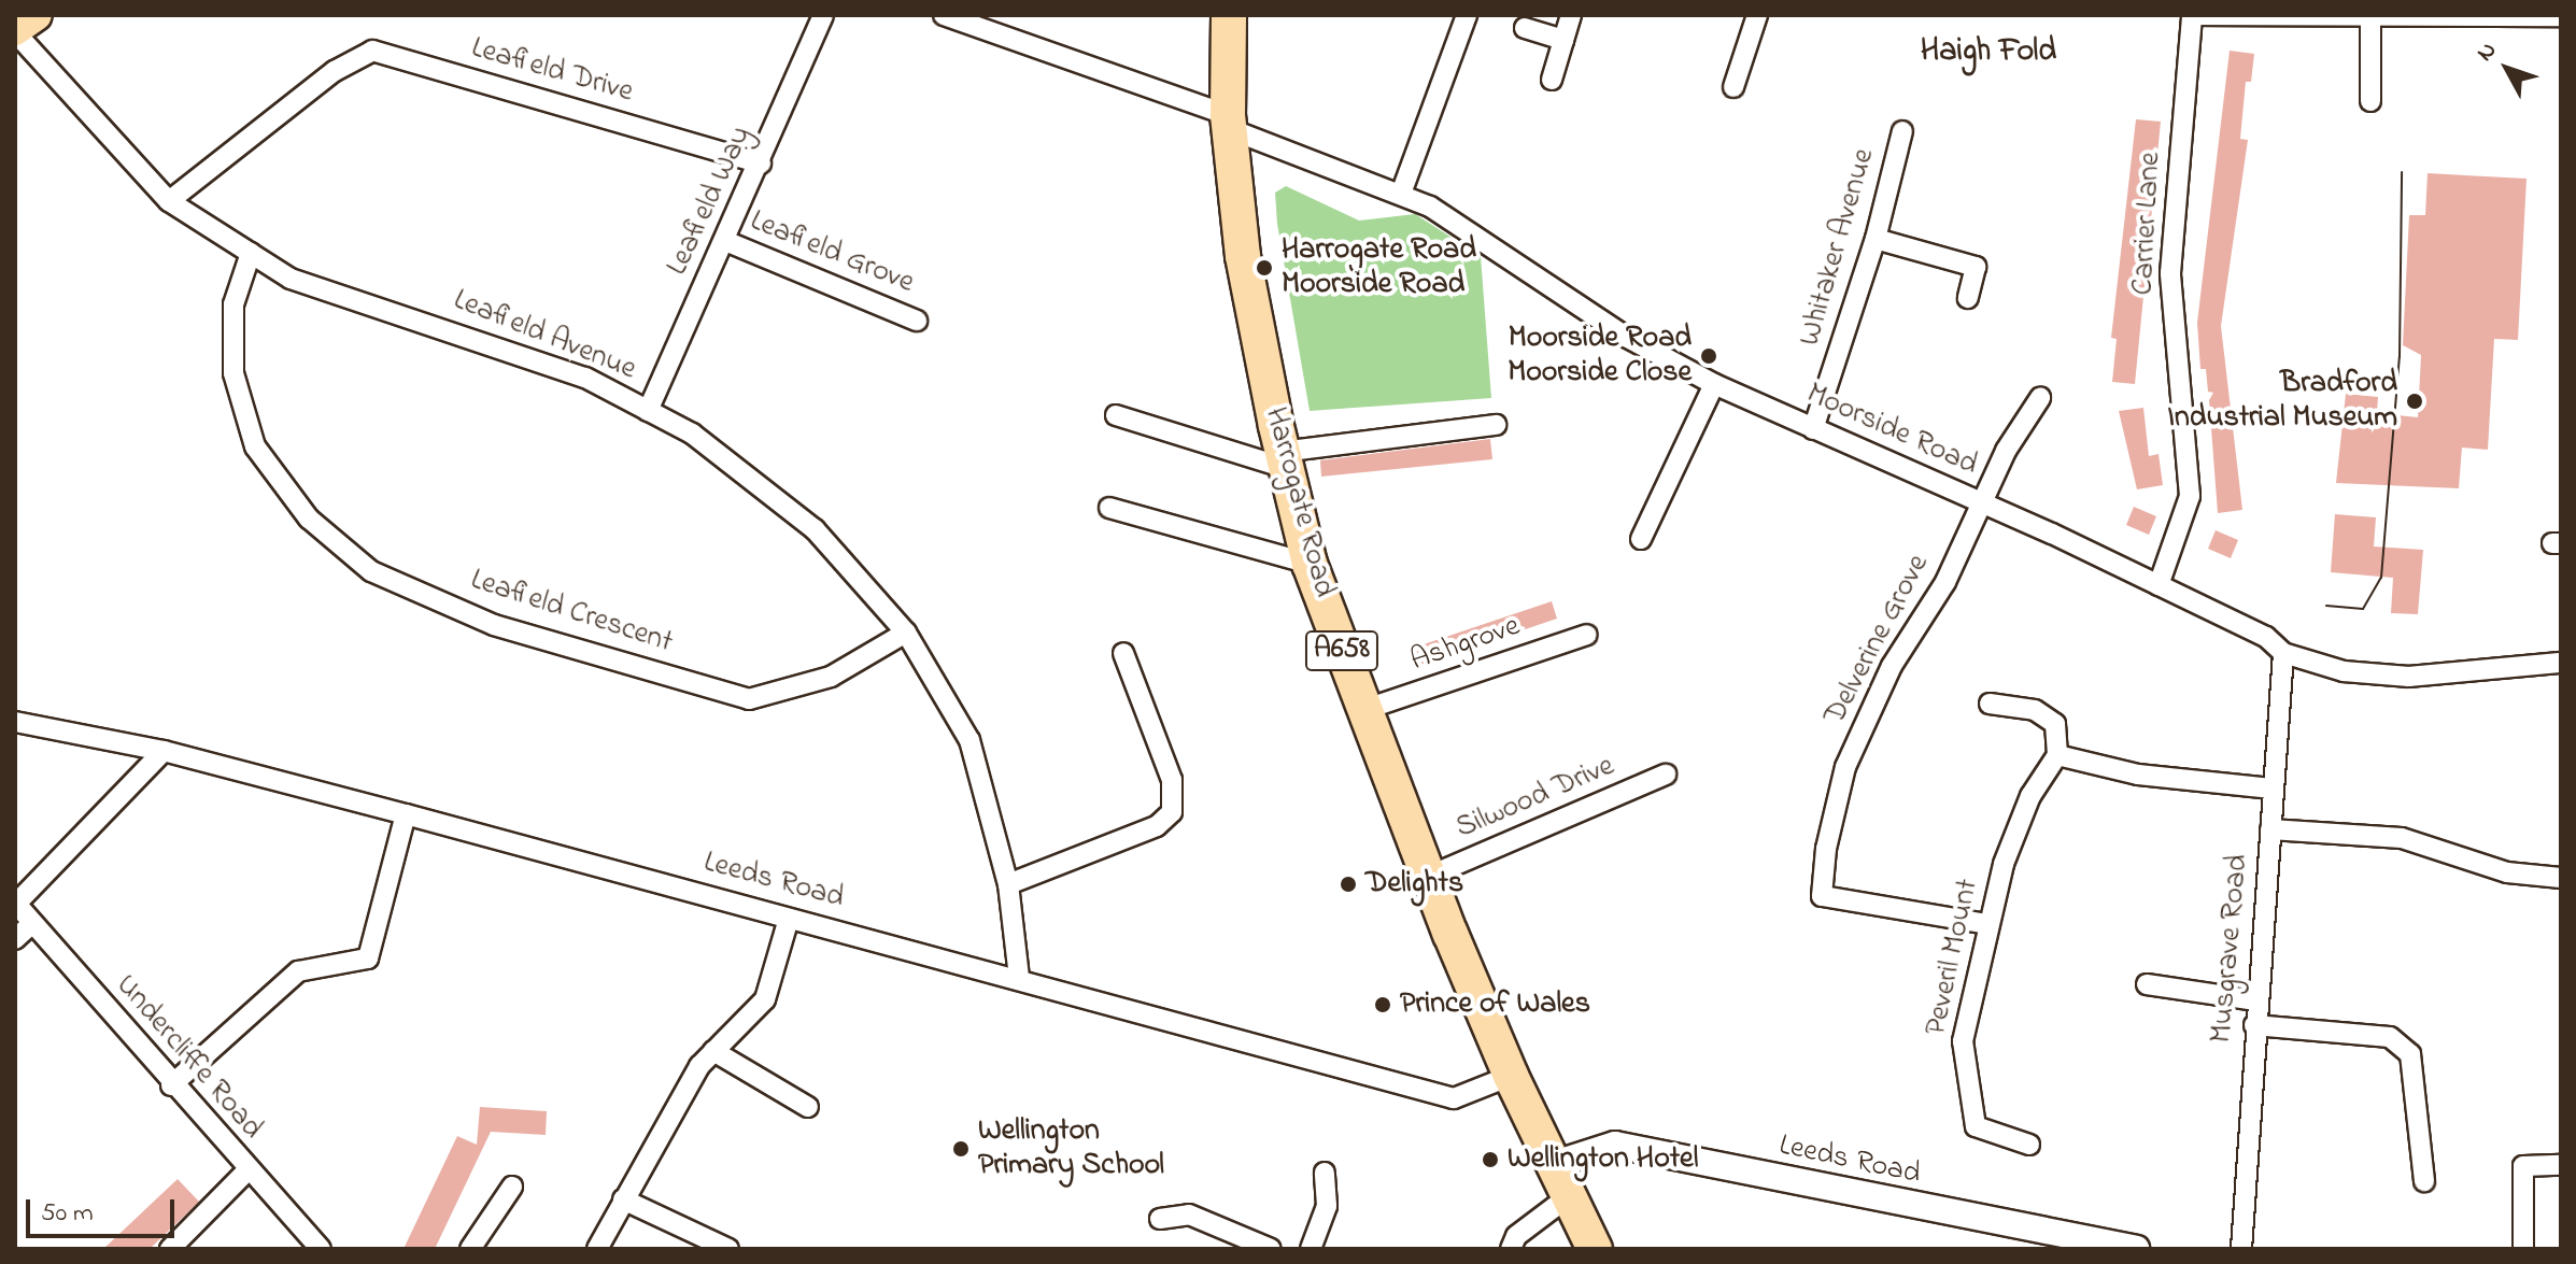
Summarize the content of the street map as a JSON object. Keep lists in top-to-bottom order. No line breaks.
{"streets":{"highway":["Harrogate Road","A658"],"street":["Leafield Drive","Leafield Way","Carrier Lane","Whitaker Avenue","Leafield Grove","Leafield Avenue","Moorside Road","Leafield Crescent","Delverine Grove","Ashgrove","Silwood Drive","Leeds Road","Musgrave Road","Peveril Mount","Undercliffe Road"]},"crossings":[["Leafield Drive","Leafield Way"],["Leafield Drive","Leafield Avenue"],["Leafield Way","Leafield Grove"],["Leafield Way","Leafield Avenue"],["Carrier Lane","Moorside Road"],["Whitaker Avenue","Moorside Road"],["Leafield Avenue","Leafield Crescent"],["Leafield Avenue","Leeds Road"],["Moorside Road","Harrogate Road"],["Moorside Road","Delverine Grove"],["Moorside Road","Musgrave Road"],["Harrogate Road","Ashgrove"],["Harrogate Road","Silwood Drive"],["Harrogate Road","Leeds Road"],["Delverine Grove","Peveril Mount"]],"districts":["Haigh Fold"],"places":["Harrogate Road Moorside Road","Moorside Road Moorside Close","Bradford Industrial Museum","Delights","Prince of Wales","Wellington Primary School","Wellington Hotel"],"scale_bar":"50 m","north":"top left"}
